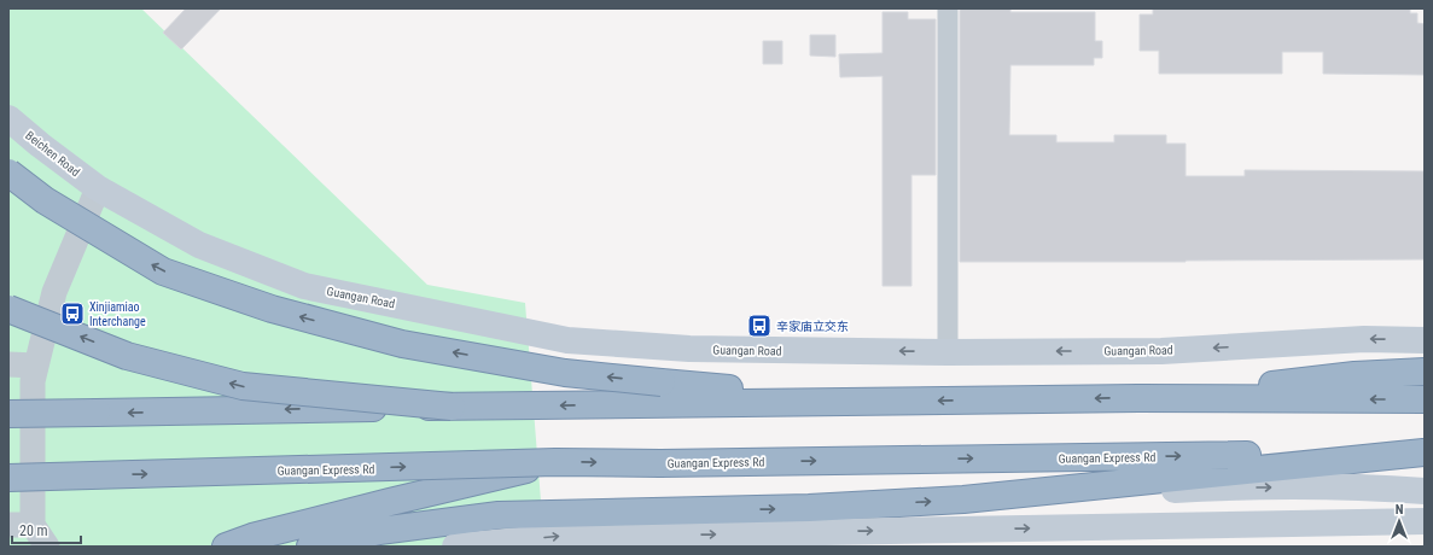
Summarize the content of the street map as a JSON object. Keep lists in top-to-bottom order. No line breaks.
{"streets":{"highway":["Guangan Express Rd"],"main road":["Beichen Road","Guangan Road"]},"crossings":[["Beichen Road","Guangan Road"]],"places":{"bus stop":["Xinjiamiao Interchange","辛家庙立交东"]},"scale_bar":"20 m","north":"top"}
